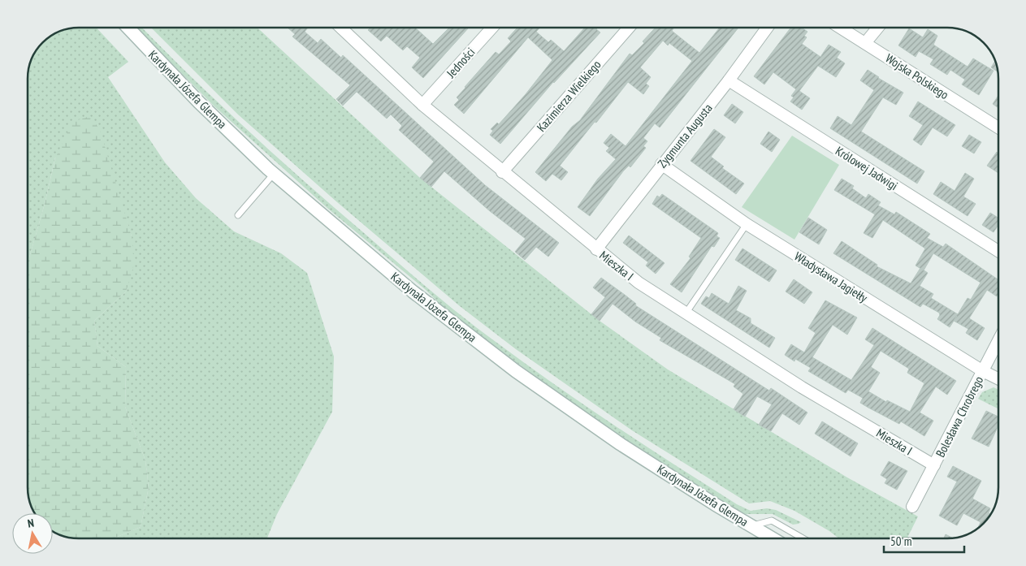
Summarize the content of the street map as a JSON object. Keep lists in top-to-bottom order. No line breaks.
{"streets":{"main road":["Kardynała Józefa Glempa"],"street":["Jedności","Wojska Polskiego","Kazimierza Wielkiego","Zygmunta Augusta","Królowej Jadwigi","Mieszka I","Władysława Jagiełły","Bolesława Chrobrego"]},"crossings":[["Jedności","Mieszka I"],["Kazimierza Wielkiego","Mieszka I"],["Zygmunta Augusta","Królowej Jadwigi"],["Zygmunta Augusta","Mieszka I"],["Zygmunta Augusta","Władysława Jagiełły"],["Mieszka I","Bolesława Chrobrego"],["Władysława Jagiełły","Bolesława Chrobrego"]],"scale_bar":"50 m","north":"top"}
